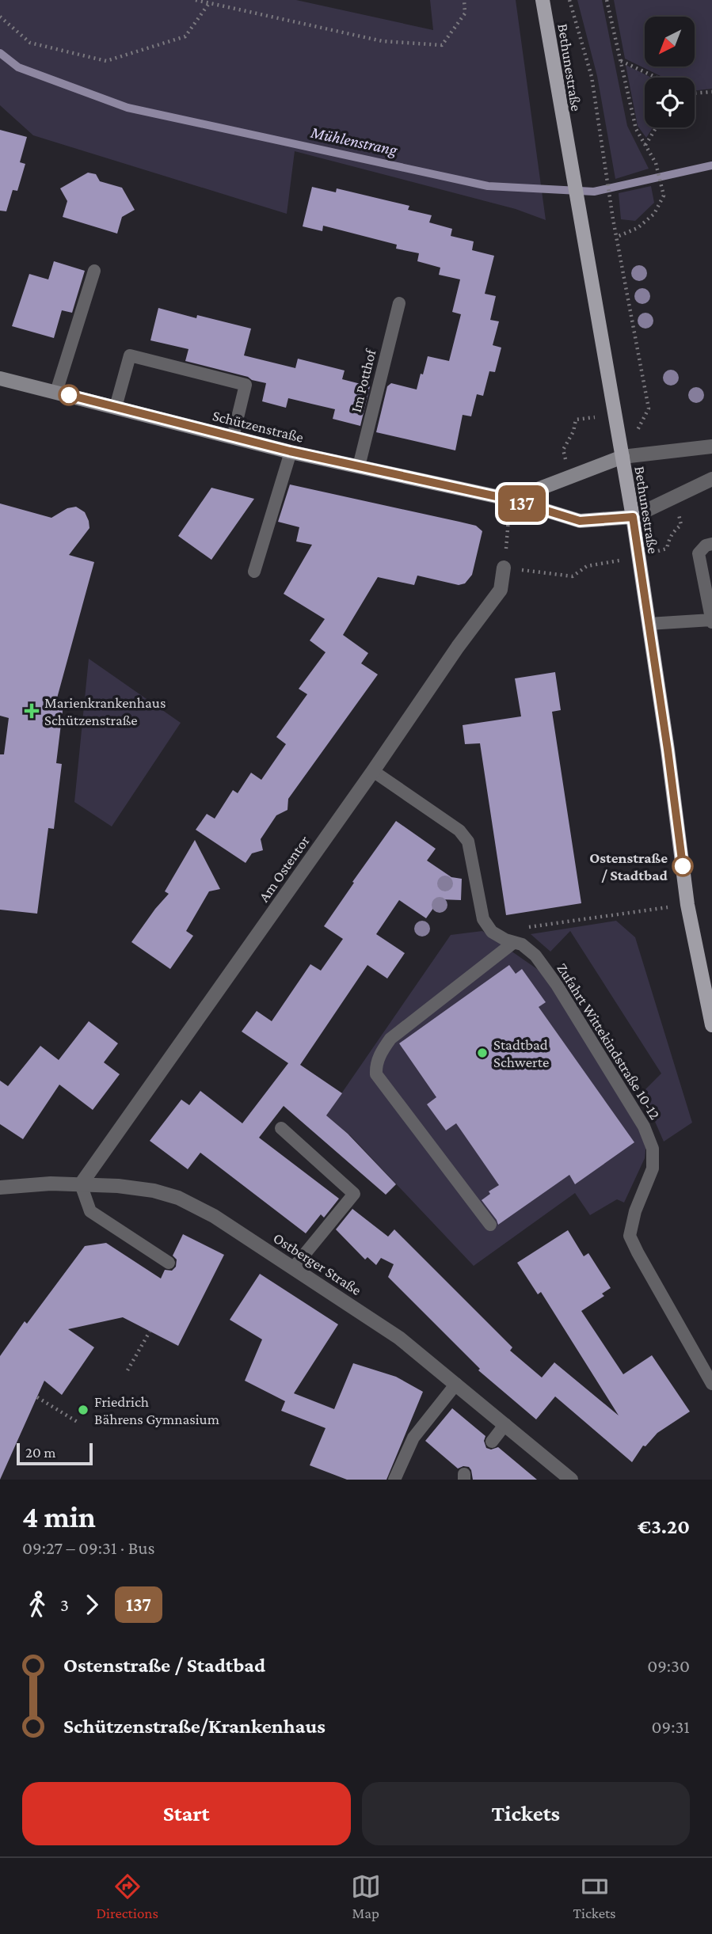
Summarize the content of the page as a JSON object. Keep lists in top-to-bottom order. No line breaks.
{"streets":{"main road":["Bethunestraße","Schützenstraße"],"street":["Am Ostentor","Ostberger Straße"],"lane":["Im Potthof","Zufahrt Wittekindstraße 10-12"]},"crossings":[["Bethunestraße","Schützenstraße"],["Im Potthof","Schützenstraße"],["Am Ostentor","Zufahrt Wittekindstraße 10-12"],["Am Ostentor","Ostberger Straße"]],"water":["Mühlenstrang"],"places":{"health":["Marienkrankenhaus Schützenstraße"],"other":["Ostenstraße / Stadtbad","Stadtbad Schwerte","Friedrich Bährens Gymnasium"]},"lines":["bus line 137"],"scale_bar":"20 m","north":"bottom left","page":{"on_map":"137","scale":"20 m","heading":["4 min","09:27 – 09:31 · Bus","€3.20"],"legs":["3","137"],"list":[{"name":"Ostenstraße / Stadtbad","value":"09:30"},{"name":"Schützenstraße/Krankenhaus","value":"09:31"}],"buttons":["Start","Tickets"],"tabs":["Directions","Map","Tickets"]}}
